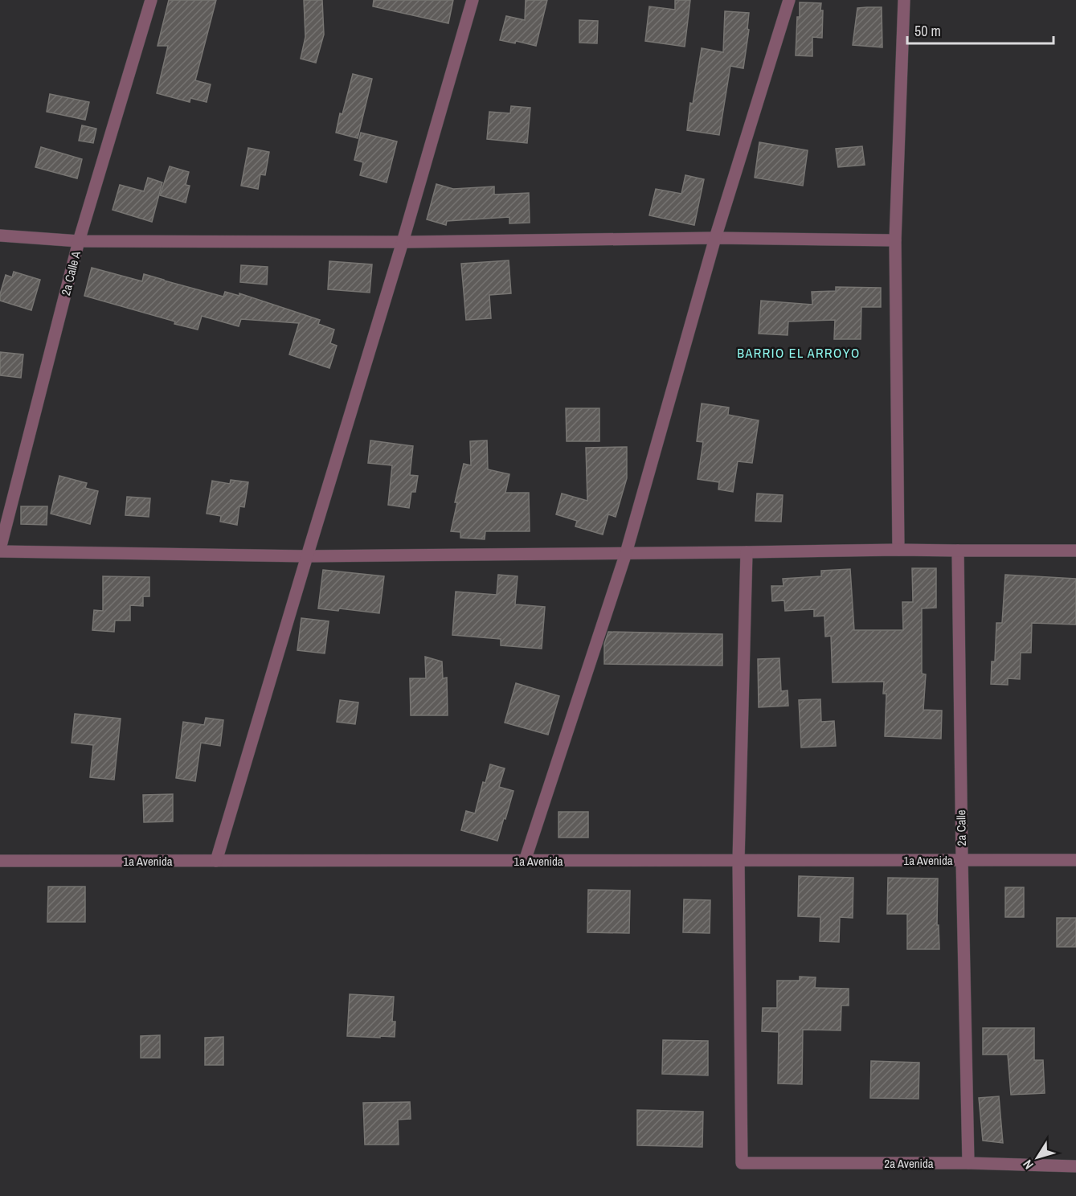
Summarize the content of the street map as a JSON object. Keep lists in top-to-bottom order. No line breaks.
{"streets":{"street":["2a Calle A","2a Calle","1a Avenida","2a Avenida"]},"crossings":[["2a Calle","1a Avenida"],["2a Calle","2a Avenida"],["1a Avenida","2a Avenida"]],"districts":["BARRIO EL ARROYO"],"scale_bar":"50 m","north":"bottom left"}
